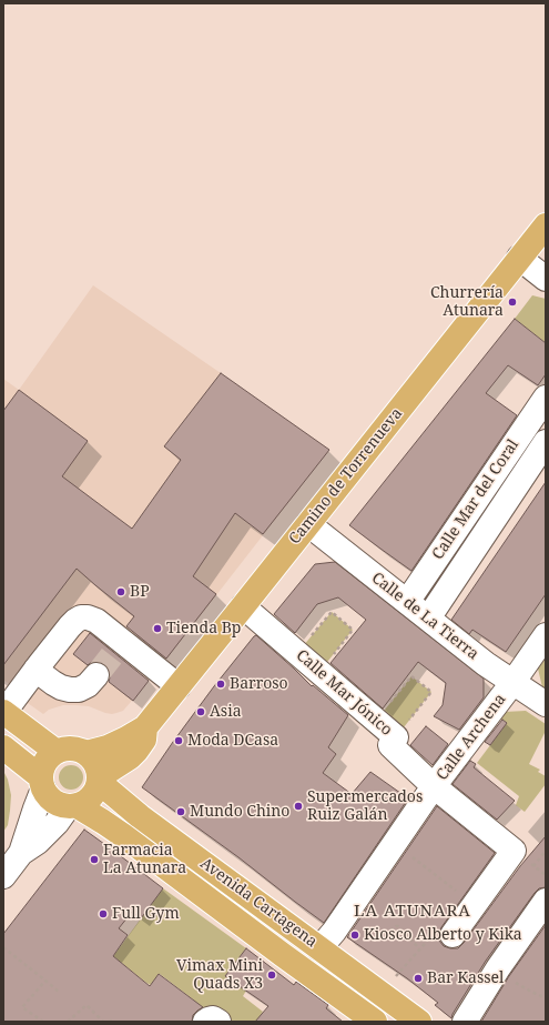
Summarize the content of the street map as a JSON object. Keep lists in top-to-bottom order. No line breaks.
{"streets":{"main road":["Camino de Torrenueva","Avenida Cartagena"],"street":["Calle Mar del Coral","Calle de La Tierra","Calle Mar Jónico","Calle Archena"]},"crossings":[["Camino de Torrenueva","Calle de La Tierra"],["Camino de Torrenueva","Calle Mar Jónico"],["Camino de Torrenueva","Avenida Cartagena"],["Calle Mar del Coral","Calle de La Tierra"],["Calle de La Tierra","Calle Archena"],["Calle Mar Jónico","Calle Archena"],["Calle Archena","Avenida Cartagena"]],"districts":["LA ATUNARA"],"places":["Churrería Atunara","BP","Tienda Bp","Barroso","Asia","Moda DCasa","Supermercados Ruiz Galán","Mundo Chino","Farmacia La Atunara","Full Gym","Kiosco Alberto y Kika","Vimax Mini Quads X3","Bar Kassel"]}
